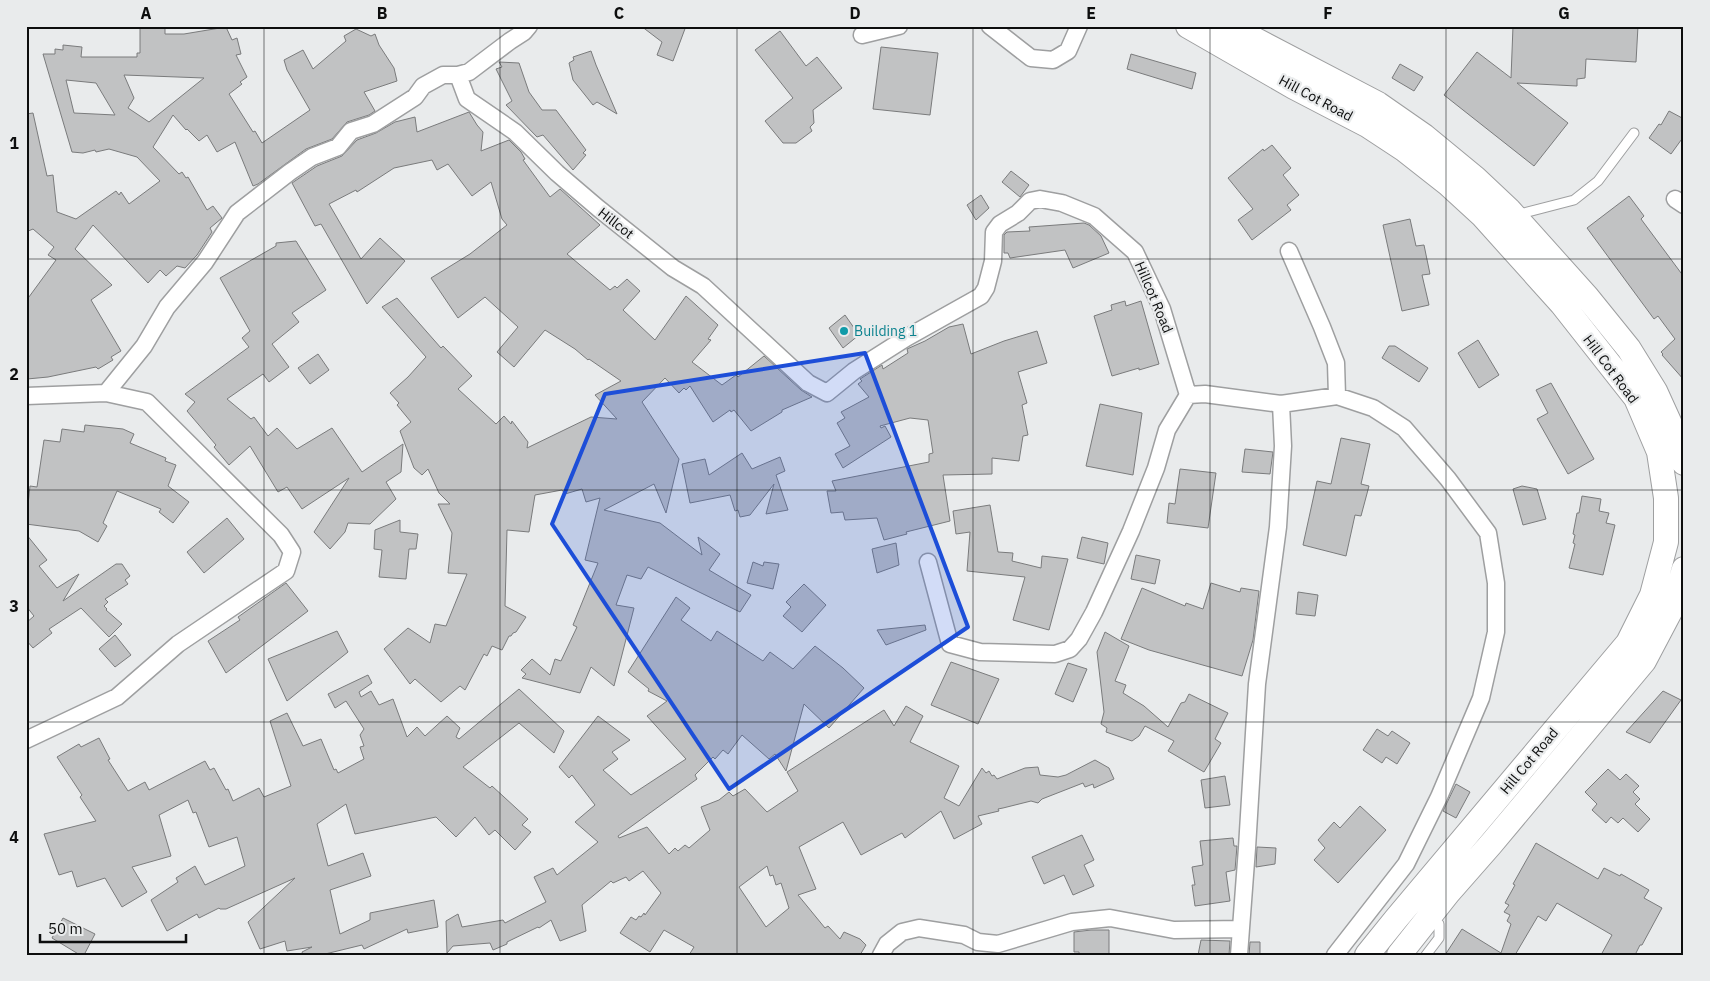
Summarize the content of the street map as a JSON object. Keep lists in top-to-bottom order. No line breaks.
{"streets":{"main road":["Hill Cot Road"],"street":["Hillcot","Hillcot Road"]},"crossings":[["Hillcot","Hillcot Road"]],"places":["Building 1"],"scale_bar":"50 m","grid":{"columns":["A","B","C","D","E","F","G"],"rows":["1","2","3","4"]}}
